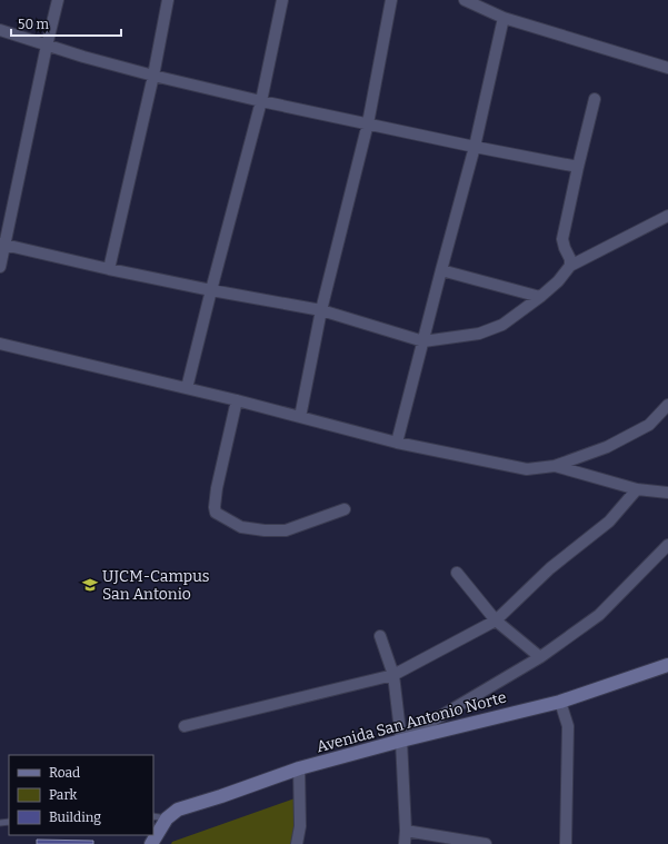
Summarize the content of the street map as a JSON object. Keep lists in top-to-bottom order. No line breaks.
{"streets":{"street":["Avenida San Antonio Norte"]},"places":{"school or university":["UJCM-Campus San Antonio"]},"legend":["Road","Park","Building"],"scale_bar":"50 m"}
